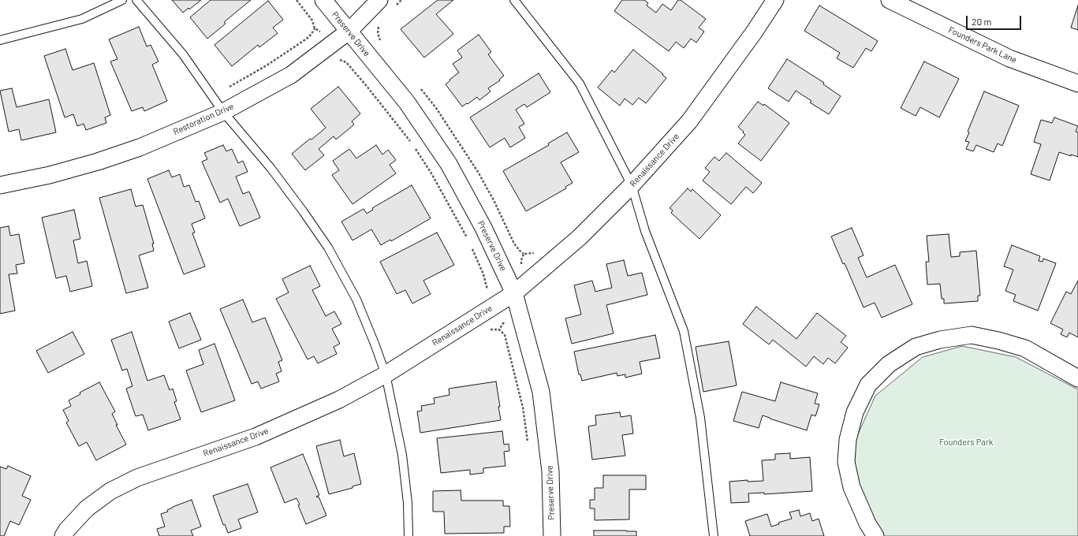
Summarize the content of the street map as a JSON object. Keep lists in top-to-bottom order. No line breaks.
{"streets":{"street":["Preserve Drive","Founders Park Lane","Restoration Drive","Renaissance Drive"]},"crossings":[["Preserve Drive","Restoration Drive"],["Preserve Drive","Renaissance Drive"]],"parks":["Founders Park"],"scale_bar":"20 m"}
